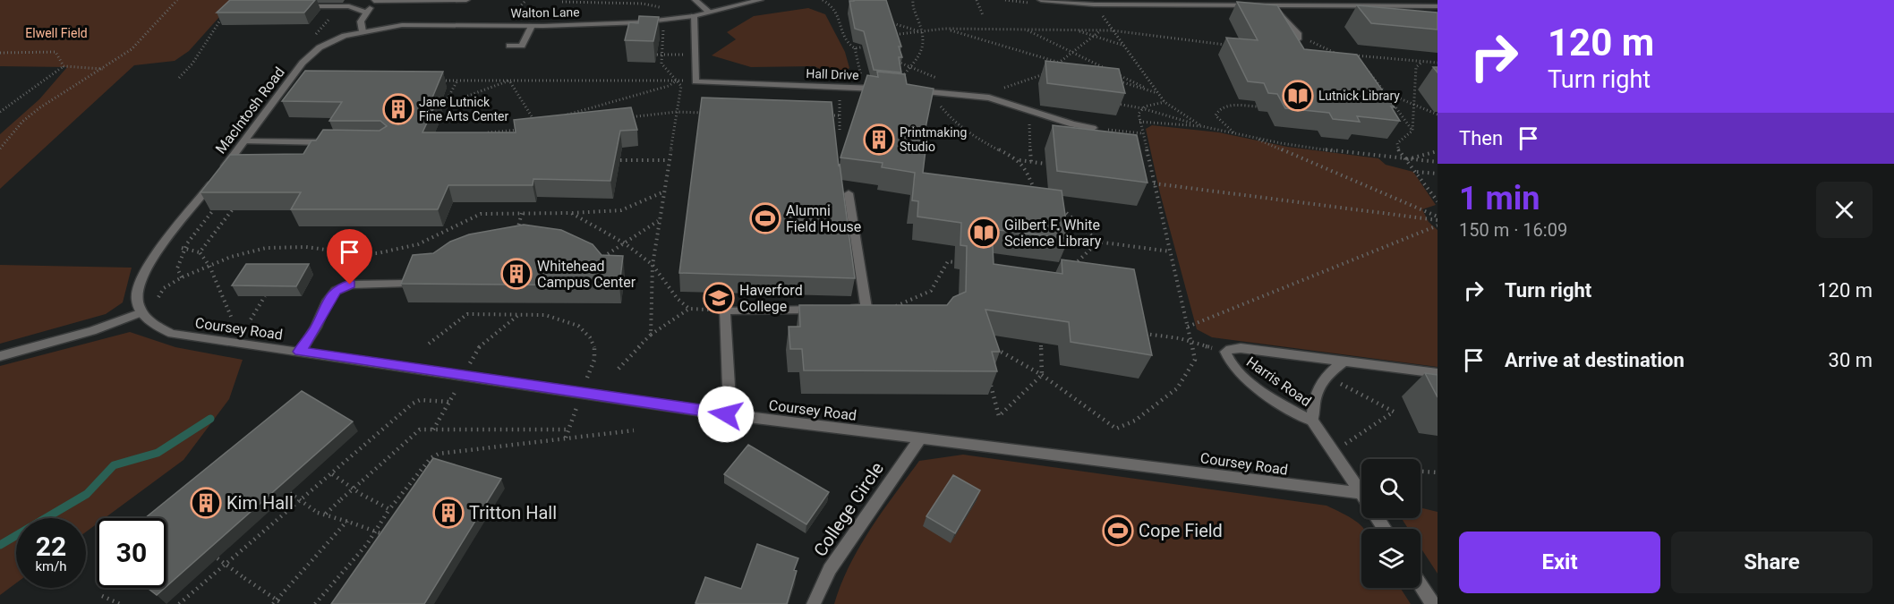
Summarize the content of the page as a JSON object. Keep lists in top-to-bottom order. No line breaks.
{"streets":{"street":["Walton Lane","Hall Drive","MacIntosh Road","Coursey Road","Harris Road","College Circle"]},"crossings":[["Walton Lane","MacIntosh Road"],["MacIntosh Road","Coursey Road"],["Coursey Road","College Circle"]],"parks":["Elwell Field"],"places":{"library":["Lutnick Library","Gilbert F. White Science Library"],"building":["Jane Lutnick Fine Arts Center","Printmaking Studio","Whitehead Campus Center","Kim Hall","Tritton Hall"],"sports":["Alumni Field House","Cope Field"],"school or university":["Haverford College"]},"page":{"turn":["120 m","Turn right"],"then":"Then","heading":["1 min","150 m · 16:09"],"list":[{"name":"Turn right","value":"120 m"},{"name":"Arrive at destination","value":"30 m"}],"speed":"22 km/h","limit":"30","buttons":["Exit","Share"]}}
